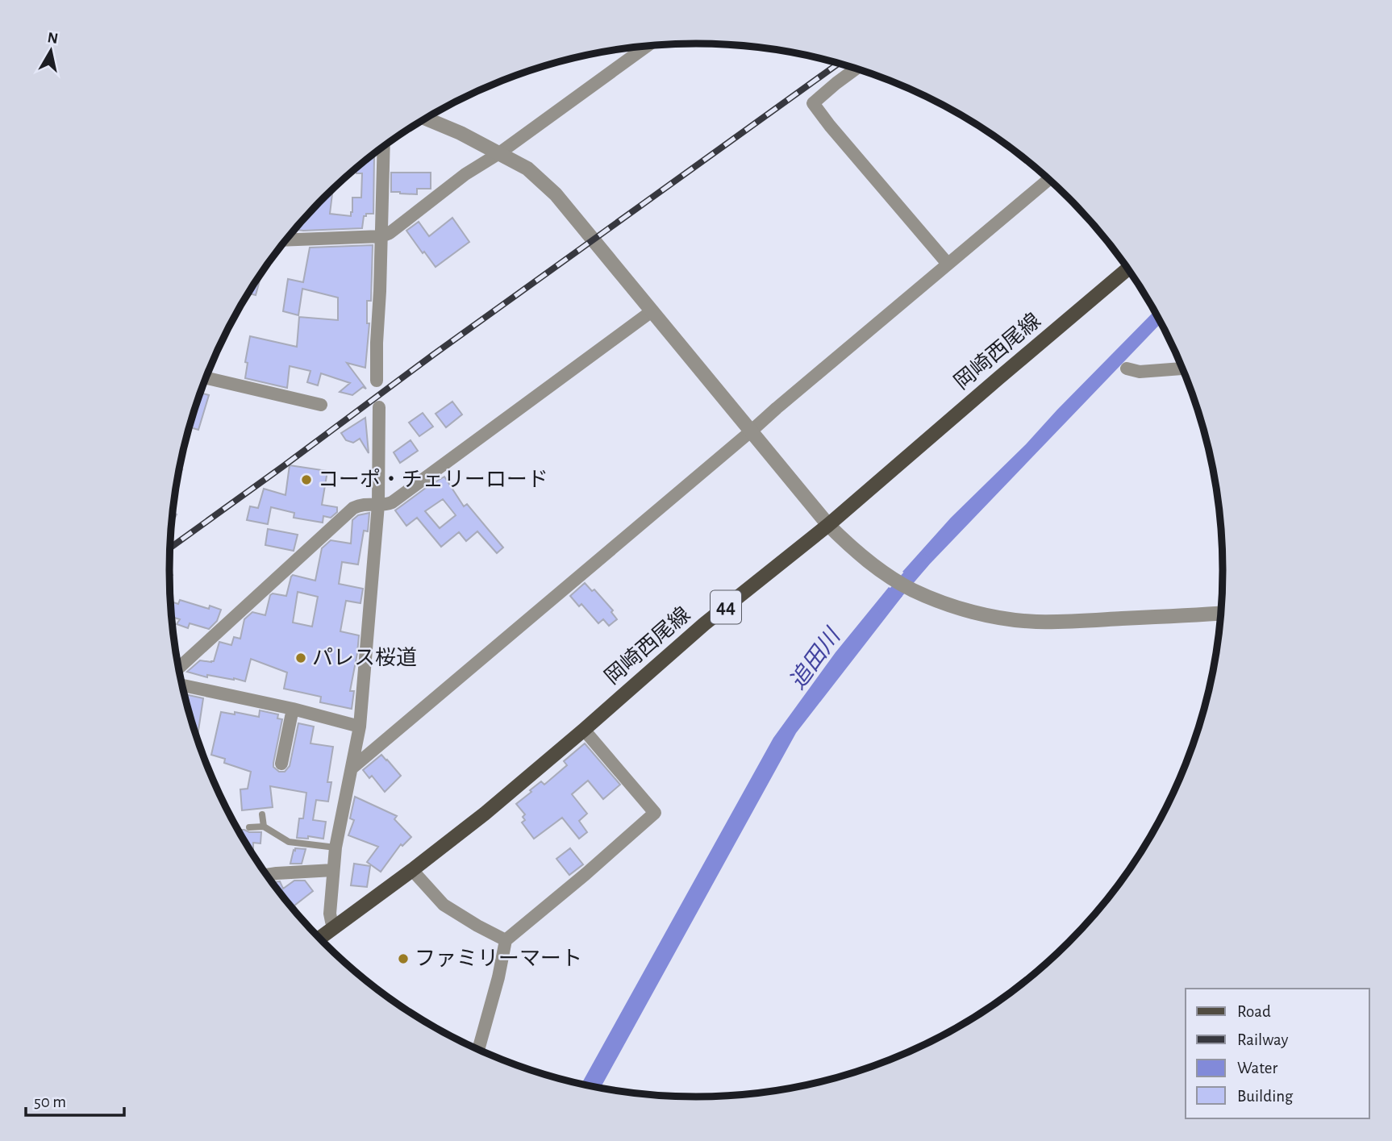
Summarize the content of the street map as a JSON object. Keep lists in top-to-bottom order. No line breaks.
{"streets":{"main road":["岡崎西尾線","44"]},"water":["追田川"],"places":["コーポ・チェリーロード","パレス桜道","ファミリーマート"],"legend":["Road","Railway","Water","Building"],"scale_bar":"50 m","north":"top"}
